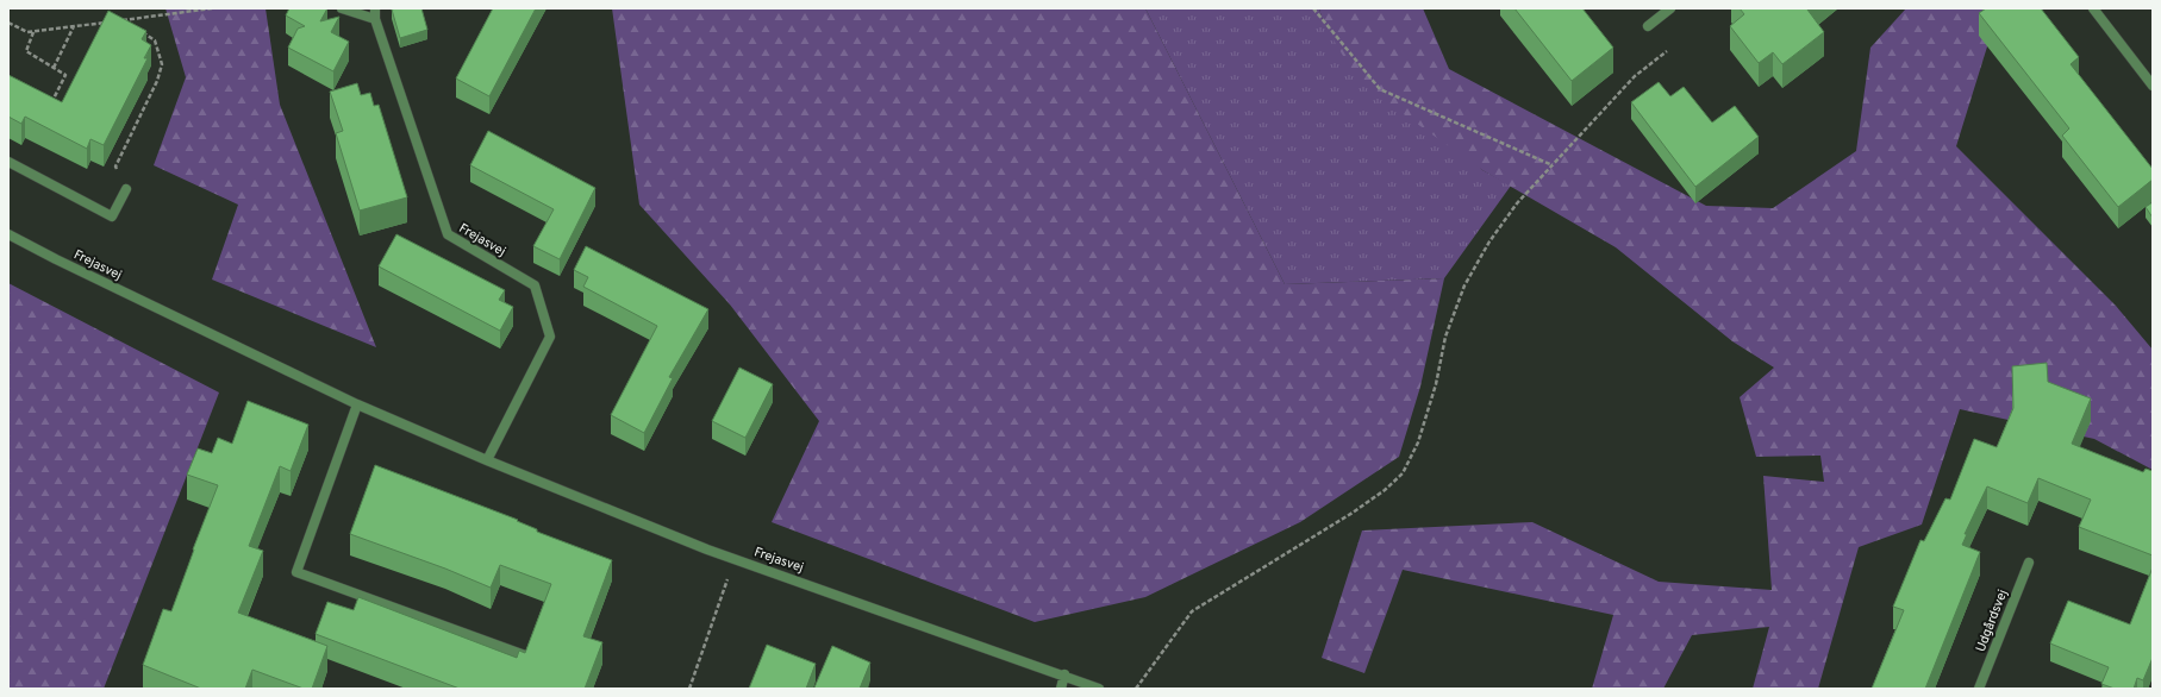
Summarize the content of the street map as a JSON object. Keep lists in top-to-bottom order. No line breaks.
{"streets":{"street":["Frejasvej","Udgårdsvej"]}}
